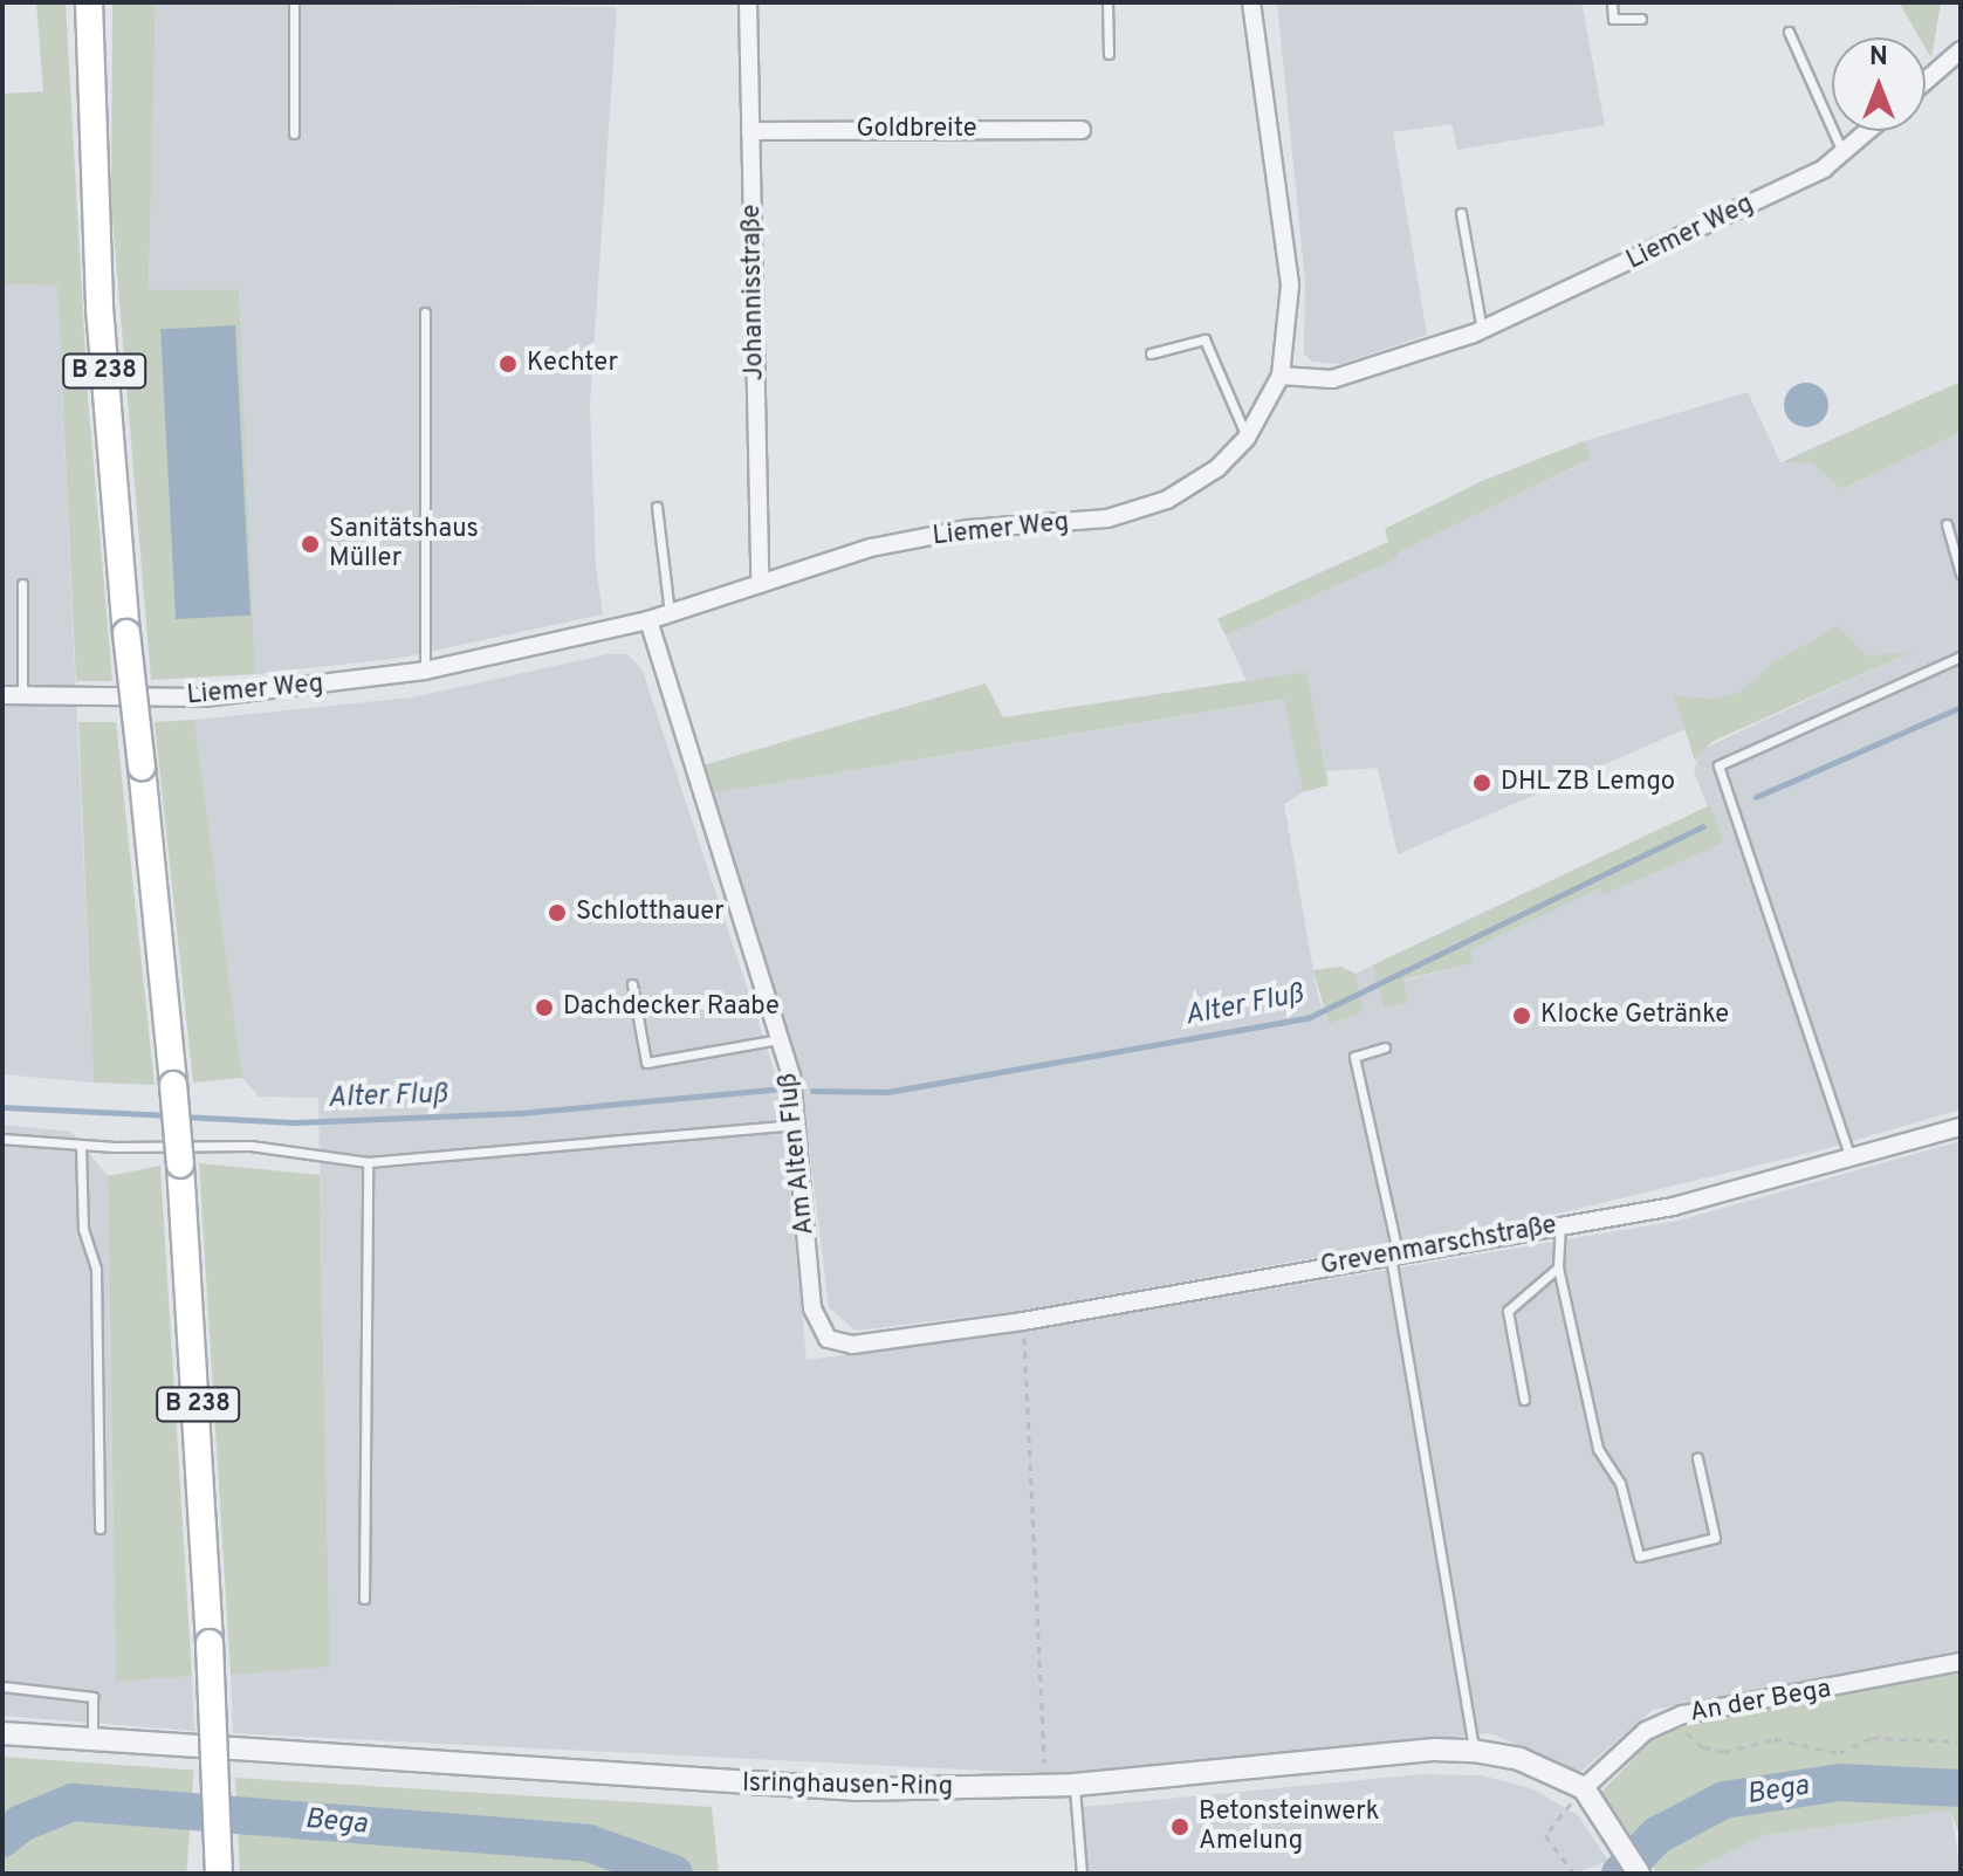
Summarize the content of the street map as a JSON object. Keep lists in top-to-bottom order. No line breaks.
{"streets":{"main road":["B 238"],"street":["Goldbreite","Liemer Weg","Johannisstraße","Am Alten Fluß","Grevenmarschstraße","An der Bega","Isringhausen-Ring"]},"crossings":[["Goldbreite","Johannisstraße"],["Liemer Weg","Johannisstraße"],["Liemer Weg","Am Alten Fluß"],["Am Alten Fluß","Grevenmarschstraße"],["An der Bega","Isringhausen-Ring"]],"water":["Alter Fluß","Bega"],"places":["Kechter","Sanitätshaus Müller","DHL ZB Lemgo","Schlotthauer","Dachdecker Raabe","Klocke Getränke","Betonsteinwerk Amelung"],"north":"top"}
